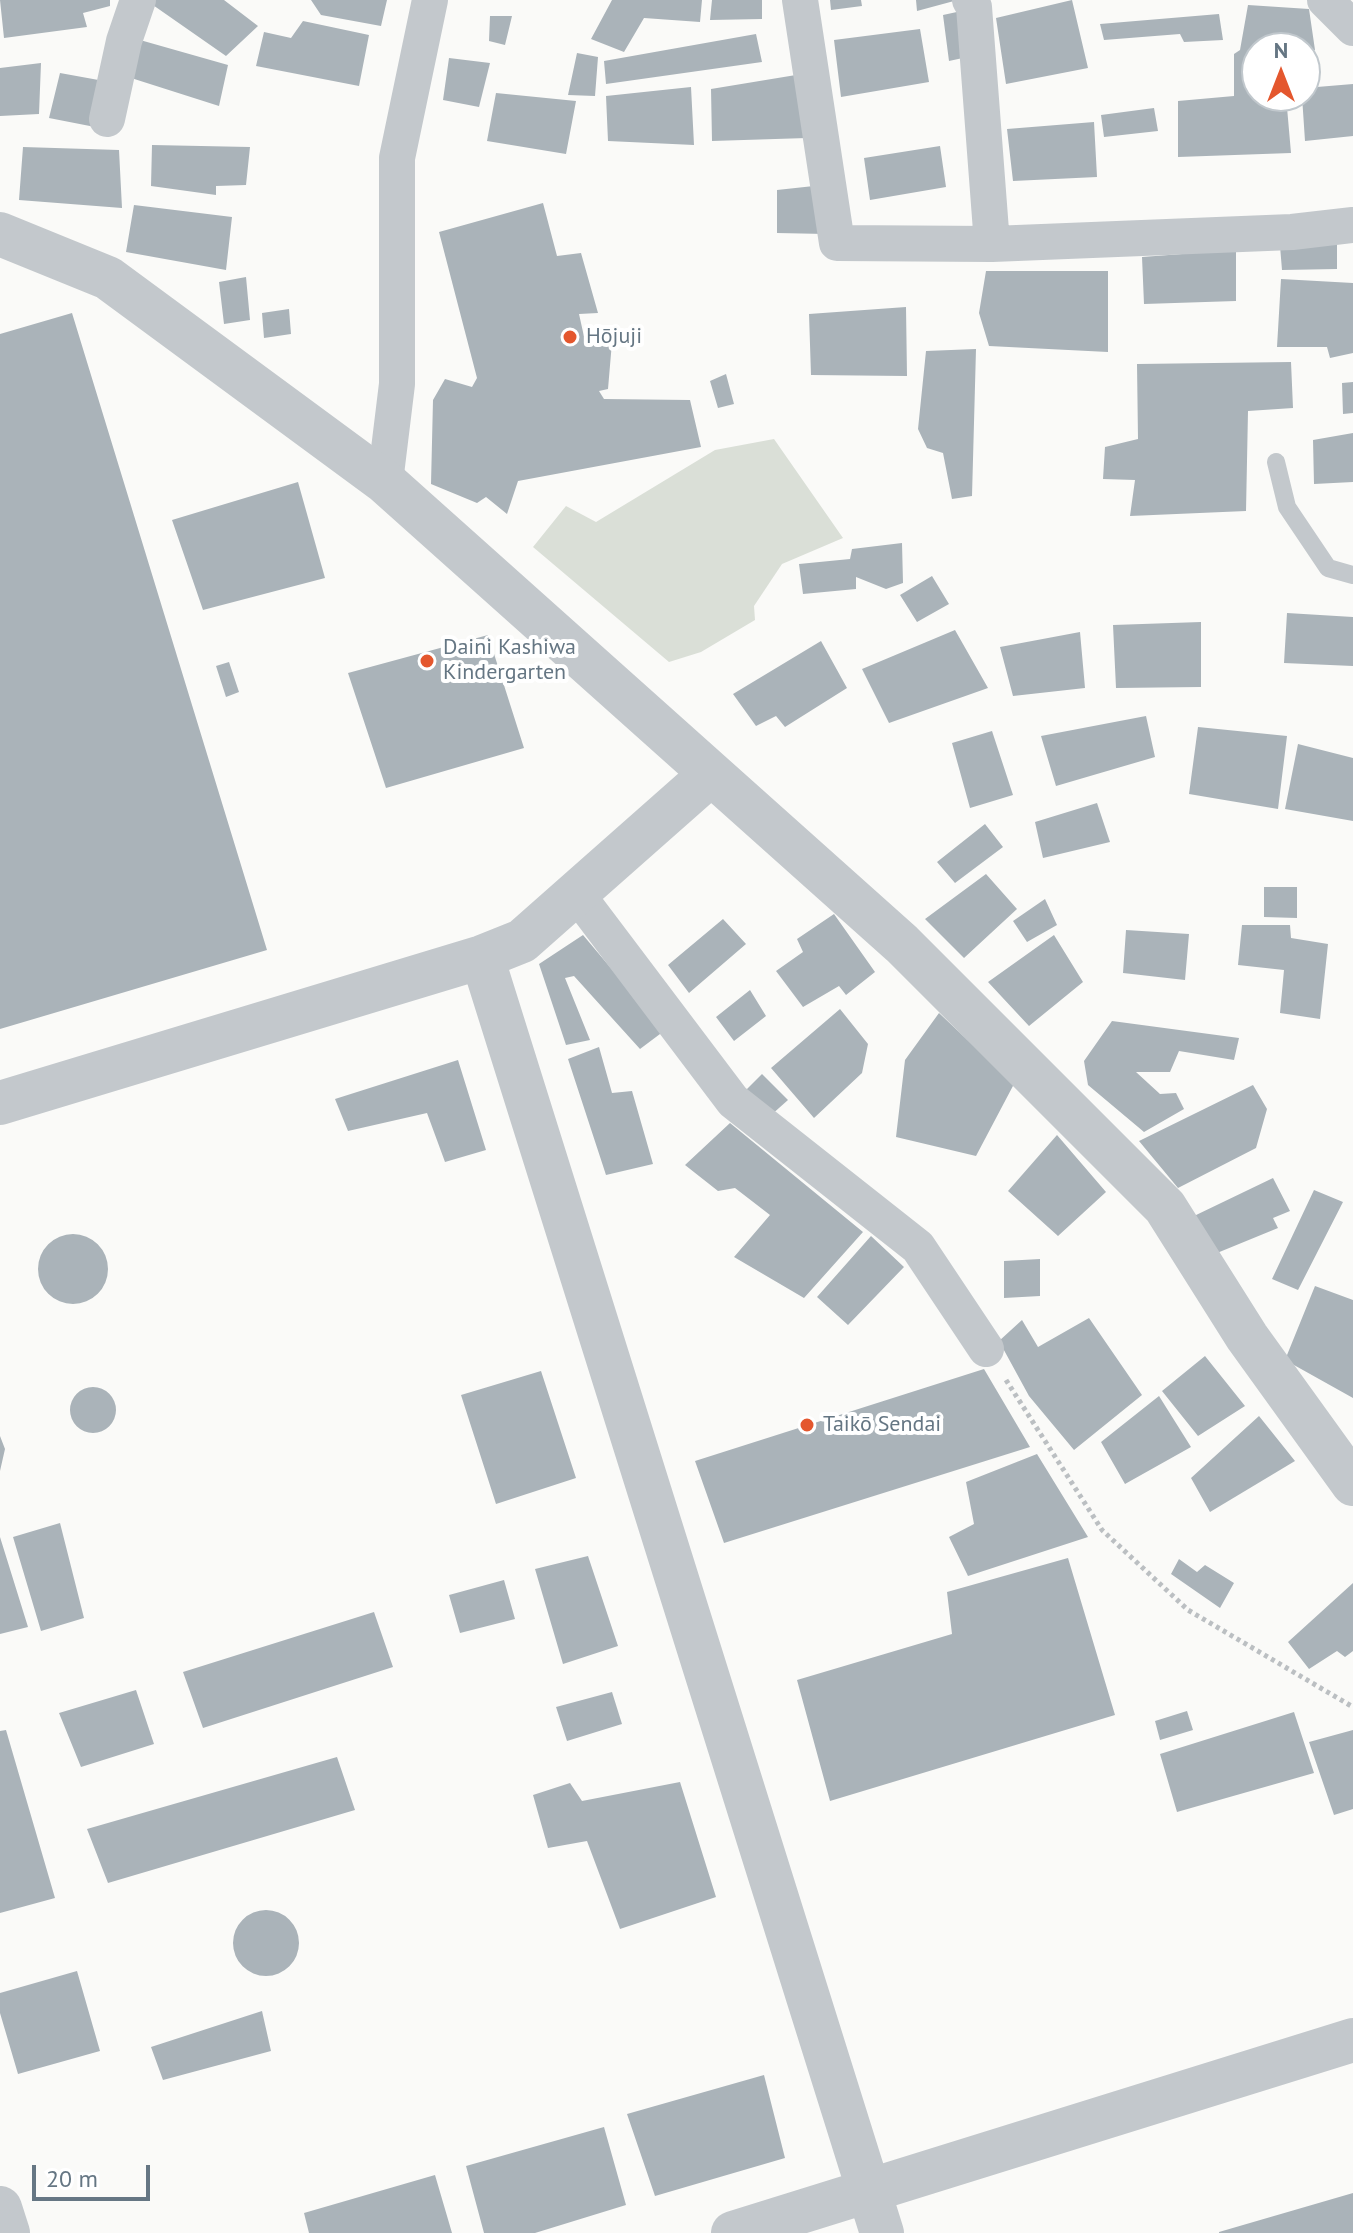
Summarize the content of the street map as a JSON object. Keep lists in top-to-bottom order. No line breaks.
{"places":["Hōjuji","Daini Kashiwa Kindergarten","Taikō Sendai"],"scale_bar":"20 m","north":"top"}
